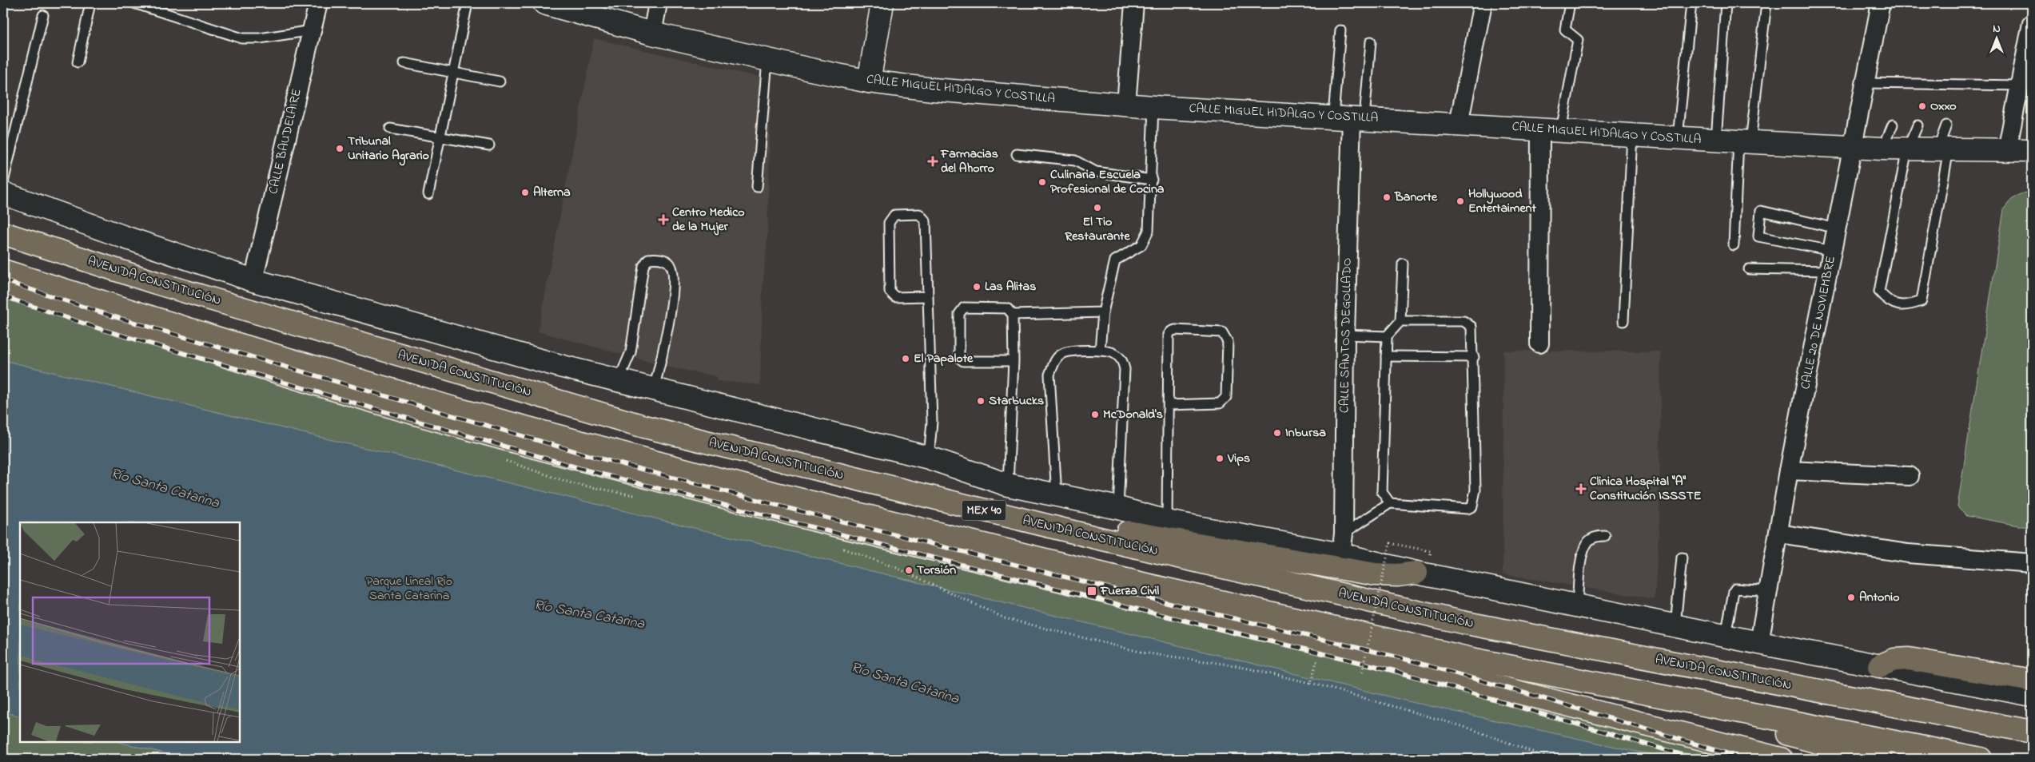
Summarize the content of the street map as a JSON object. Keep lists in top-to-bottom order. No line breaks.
{"streets":{"main road":["AVENIDA CONSTITUCIÓN","MEX 40"],"street":["CALLE MIGUEL HIDALGO Y COSTILLA","CALLE BAUDELAIRE","CALLE 20 DE NOVIEMBRE","CALLE SANTOS DEGOLLADO"]},"crossings":[["CALLE MIGUEL HIDALGO Y COSTILLA","CALLE 20 DE NOVIEMBRE"],["CALLE MIGUEL HIDALGO Y COSTILLA","CALLE SANTOS DEGOLLADO"]],"water":["Río Santa Catarina"],"parks":["Parque Lineal Río Santa Catarina"],"places":{"other":["Oxxo","Tribunal Unitario Agrario","Culinaria Escuela Profesional de Cocina","Alterna","Banorte","Hollywood Entertaiment","El Tio Restaurante","Las Alitas","El Papalote","Starbucks","McDonald's","Inbursa","Vips","Torsión","Antonio"],"health":["Farmacias del Ahorro","Centro Medico de la Mujer","Clinica Hospital \"A\" Constitución ISSSTE"],"transit":["Fuerza Civil"]},"north":"top"}
